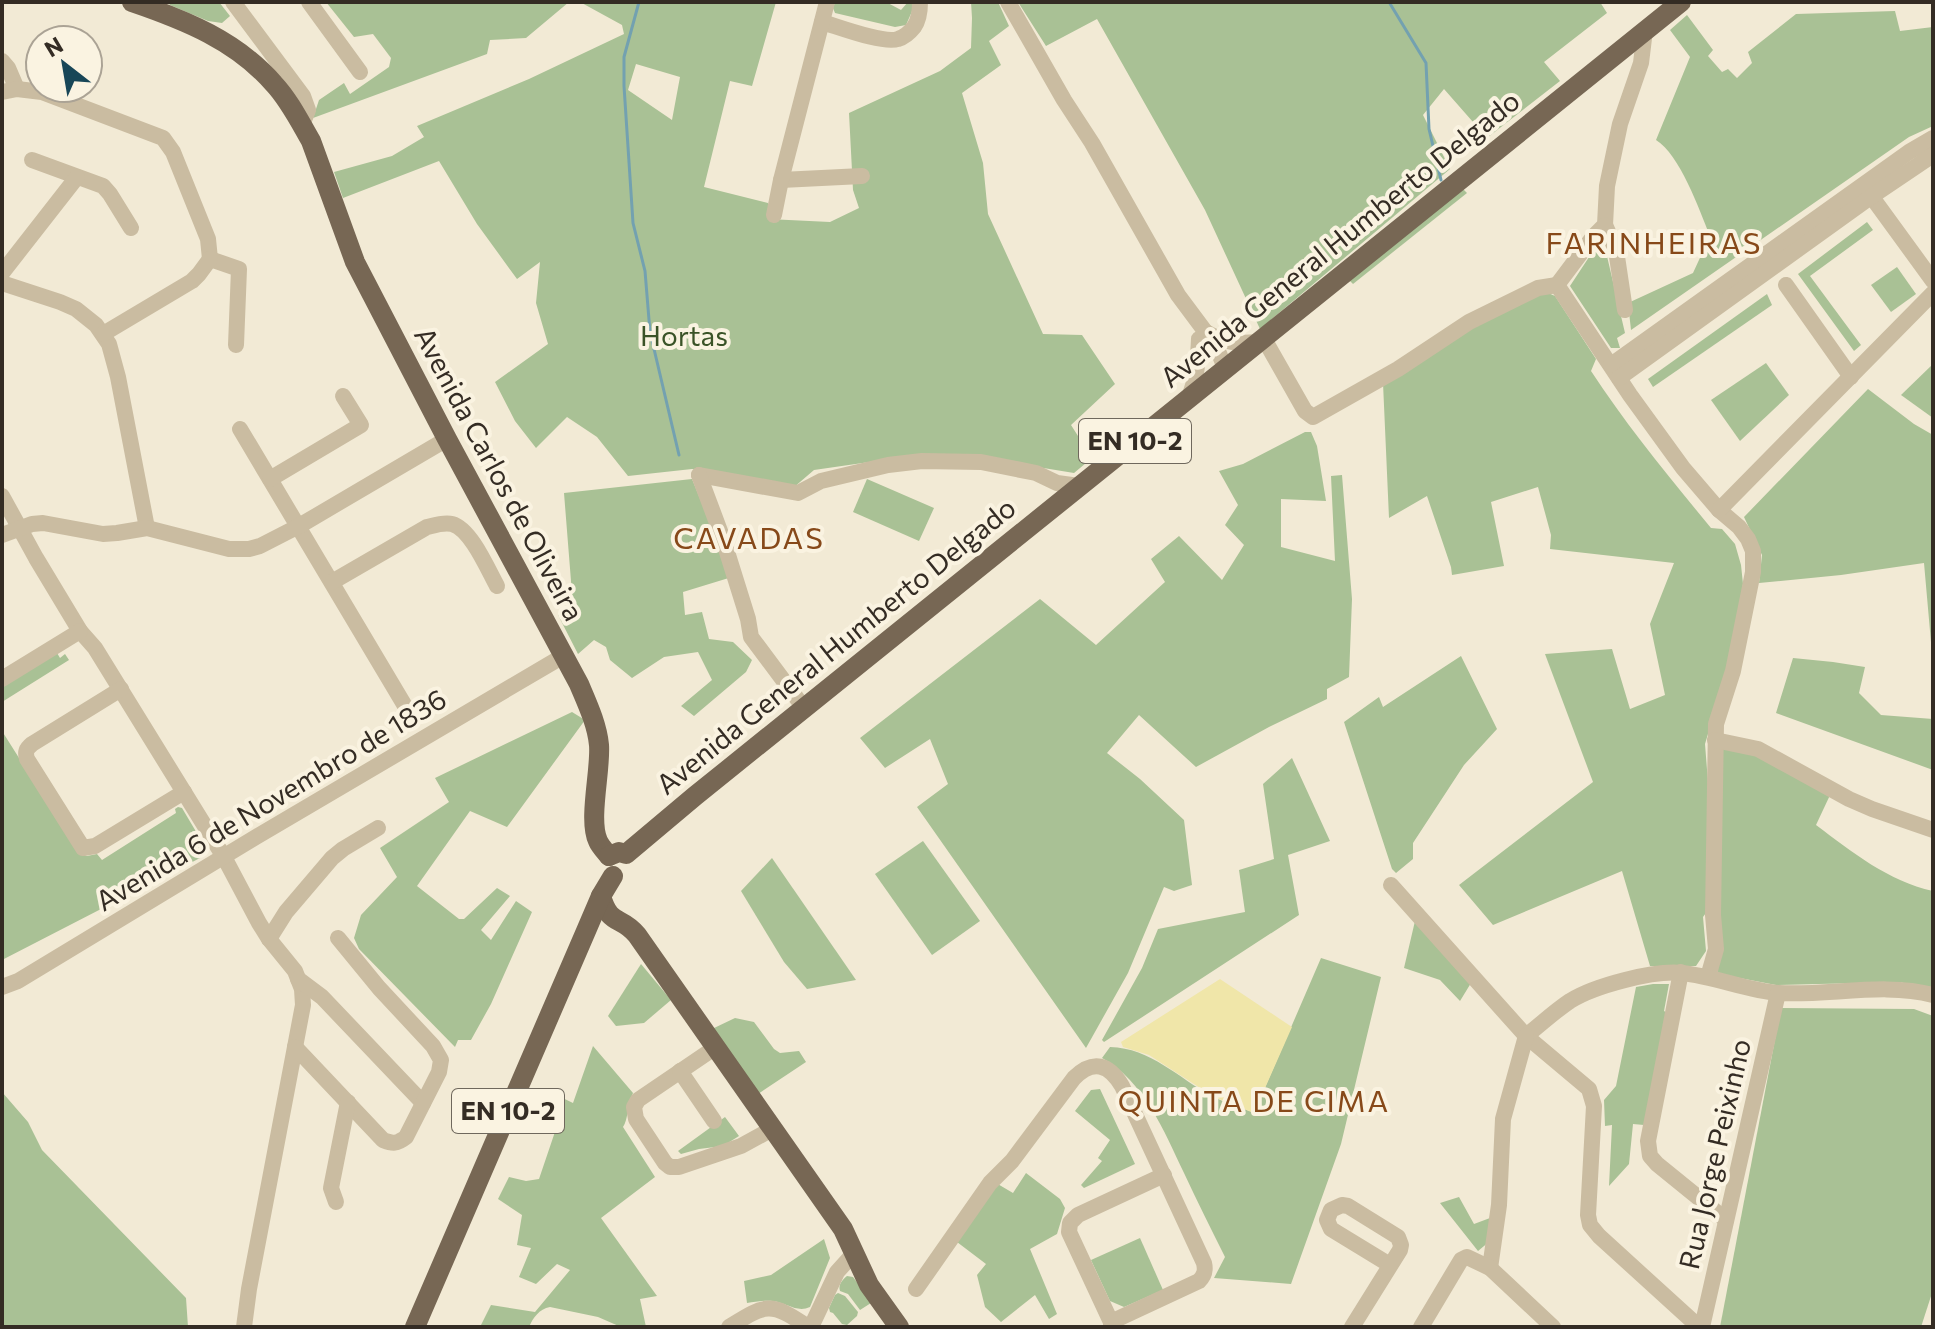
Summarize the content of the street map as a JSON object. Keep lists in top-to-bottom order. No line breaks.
{"streets":{"main road":["Avenida General Humberto Delgado","EN 10-2","Avenida Carlos de Oliveira"],"street":["Avenida 6 de Novembro de 1836","Rua Jorge Peixinho"]},"crossings":[["Avenida General Humberto Delgado","EN 10-2"],["Avenida General Humberto Delgado","Avenida Carlos de Oliveira"],["EN 10-2","Avenida Carlos de Oliveira"],["Avenida Carlos de Oliveira","Avenida 6 de Novembro de 1836"]],"districts":["FARINHEIRAS","CAVADAS","QUINTA DE CIMA"],"parks":["Hortas"],"north":"top left"}
